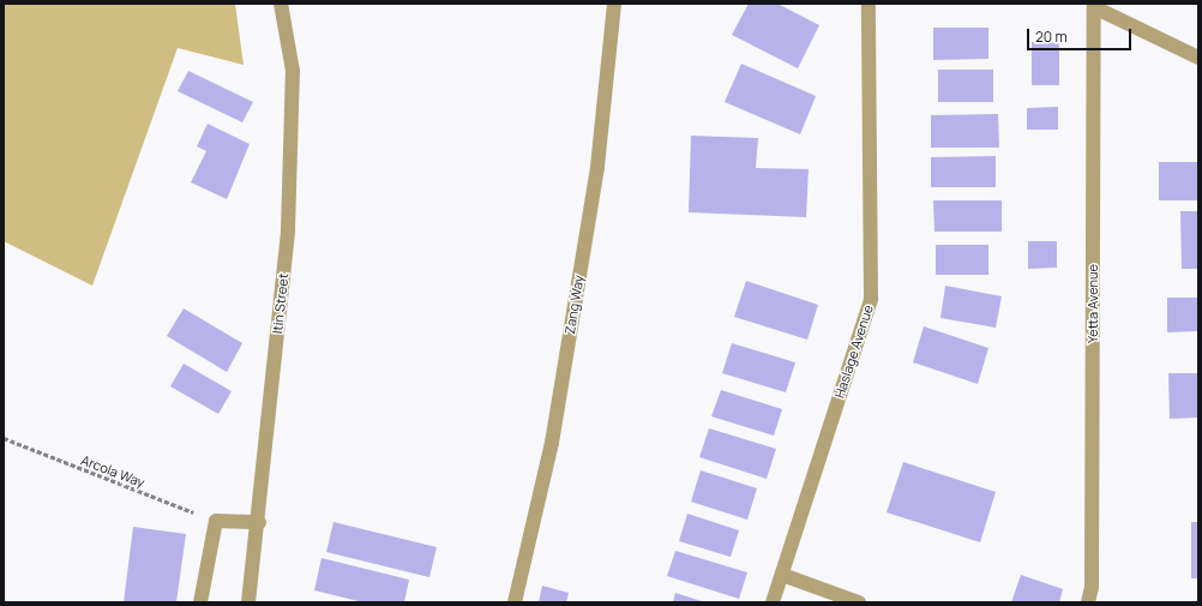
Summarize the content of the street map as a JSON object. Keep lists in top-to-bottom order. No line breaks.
{"streets":{"street":["Itin Street","Yetta Avenue","Zang Way","Haslage Avenue"],"path":["Arcola Way"]},"scale_bar":"20 m"}
